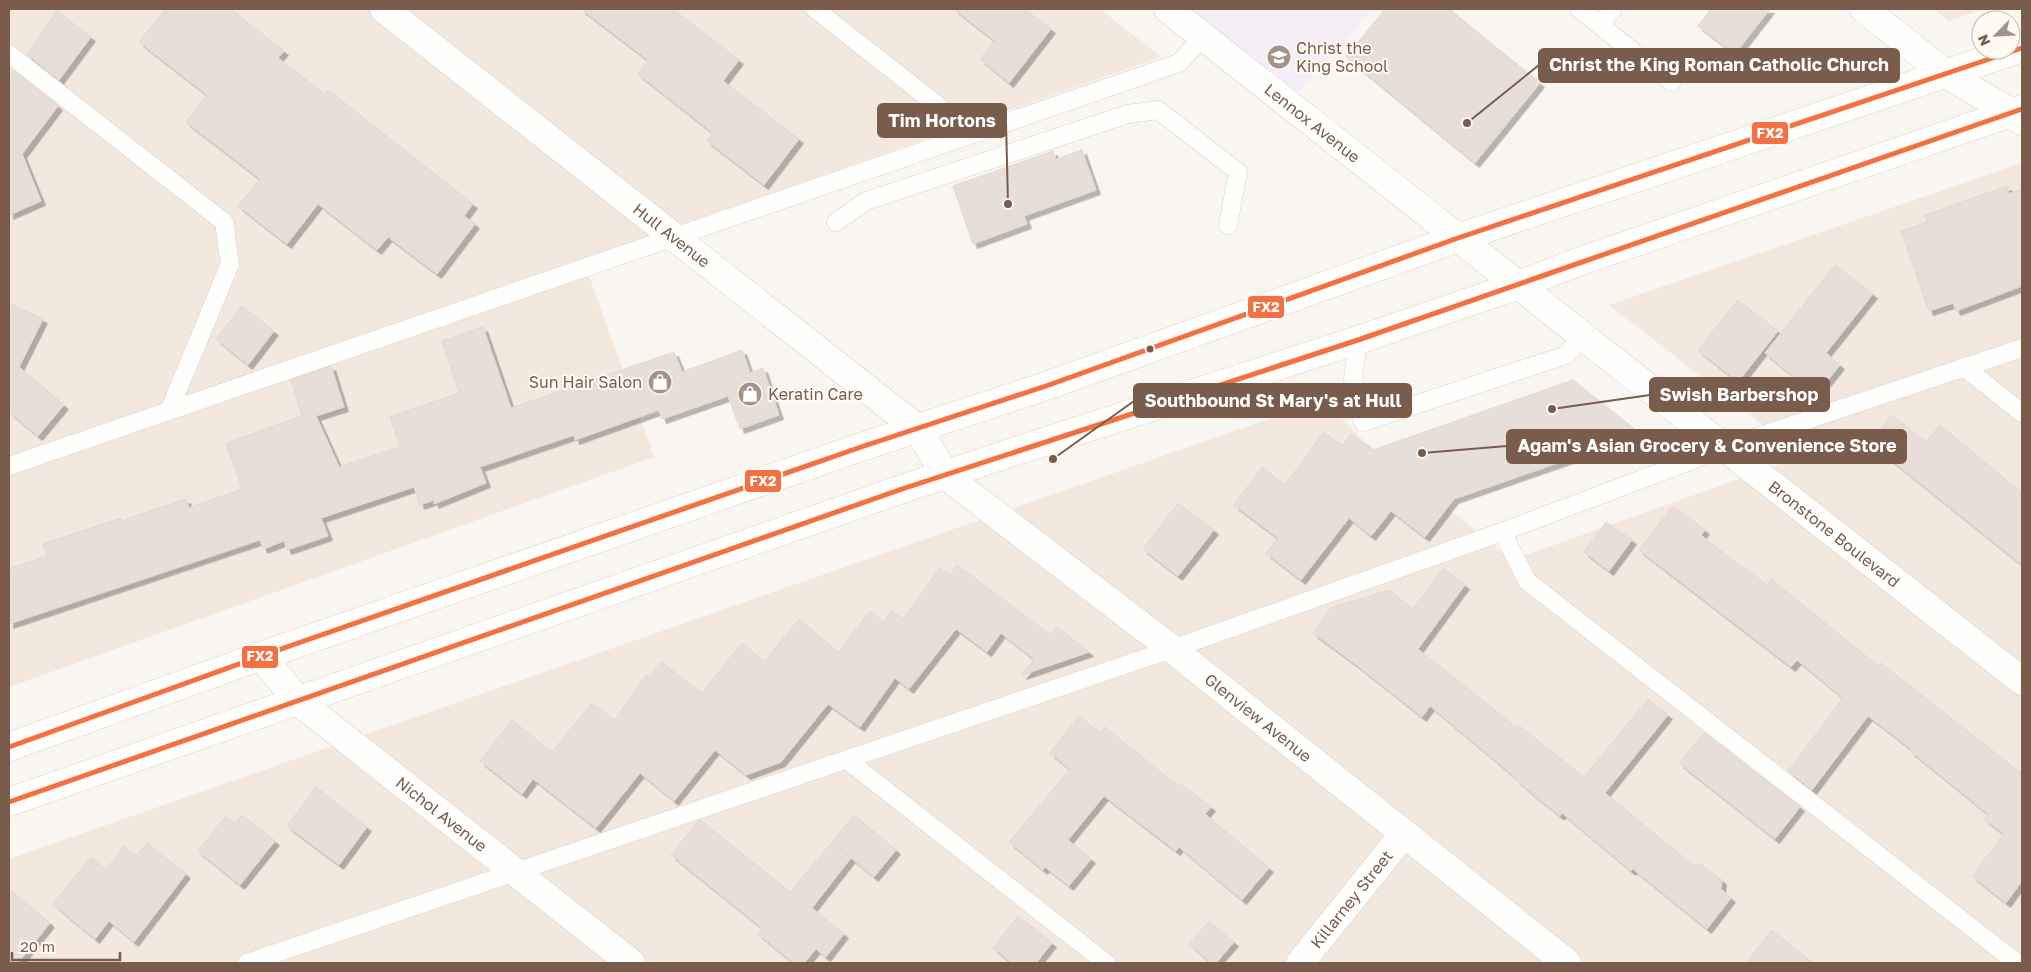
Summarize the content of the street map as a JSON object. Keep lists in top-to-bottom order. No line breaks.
{"streets":{"main road":["Lennox Avenue","Hull Avenue","Bronstone Boulevard","Glenview Avenue","Nichol Avenue","Killarney Street"]},"crossings":[["Lennox Avenue","Bronstone Boulevard"],["Hull Avenue","Glenview Avenue"],["Glenview Avenue","Killarney Street"]],"places":{"school or university":["Christ the King School"],"other":["Christ the King Roman Catholic Church","Tim Hortons","Swish Barbershop","Agam's Asian Grocery & Convenience Store","Southbound St Mary's at Hull"],"shop":["Sun Hair Salon","Keratin Care"]},"lines":["transit line FX2"],"scale_bar":"20 m","north":"bottom left"}
